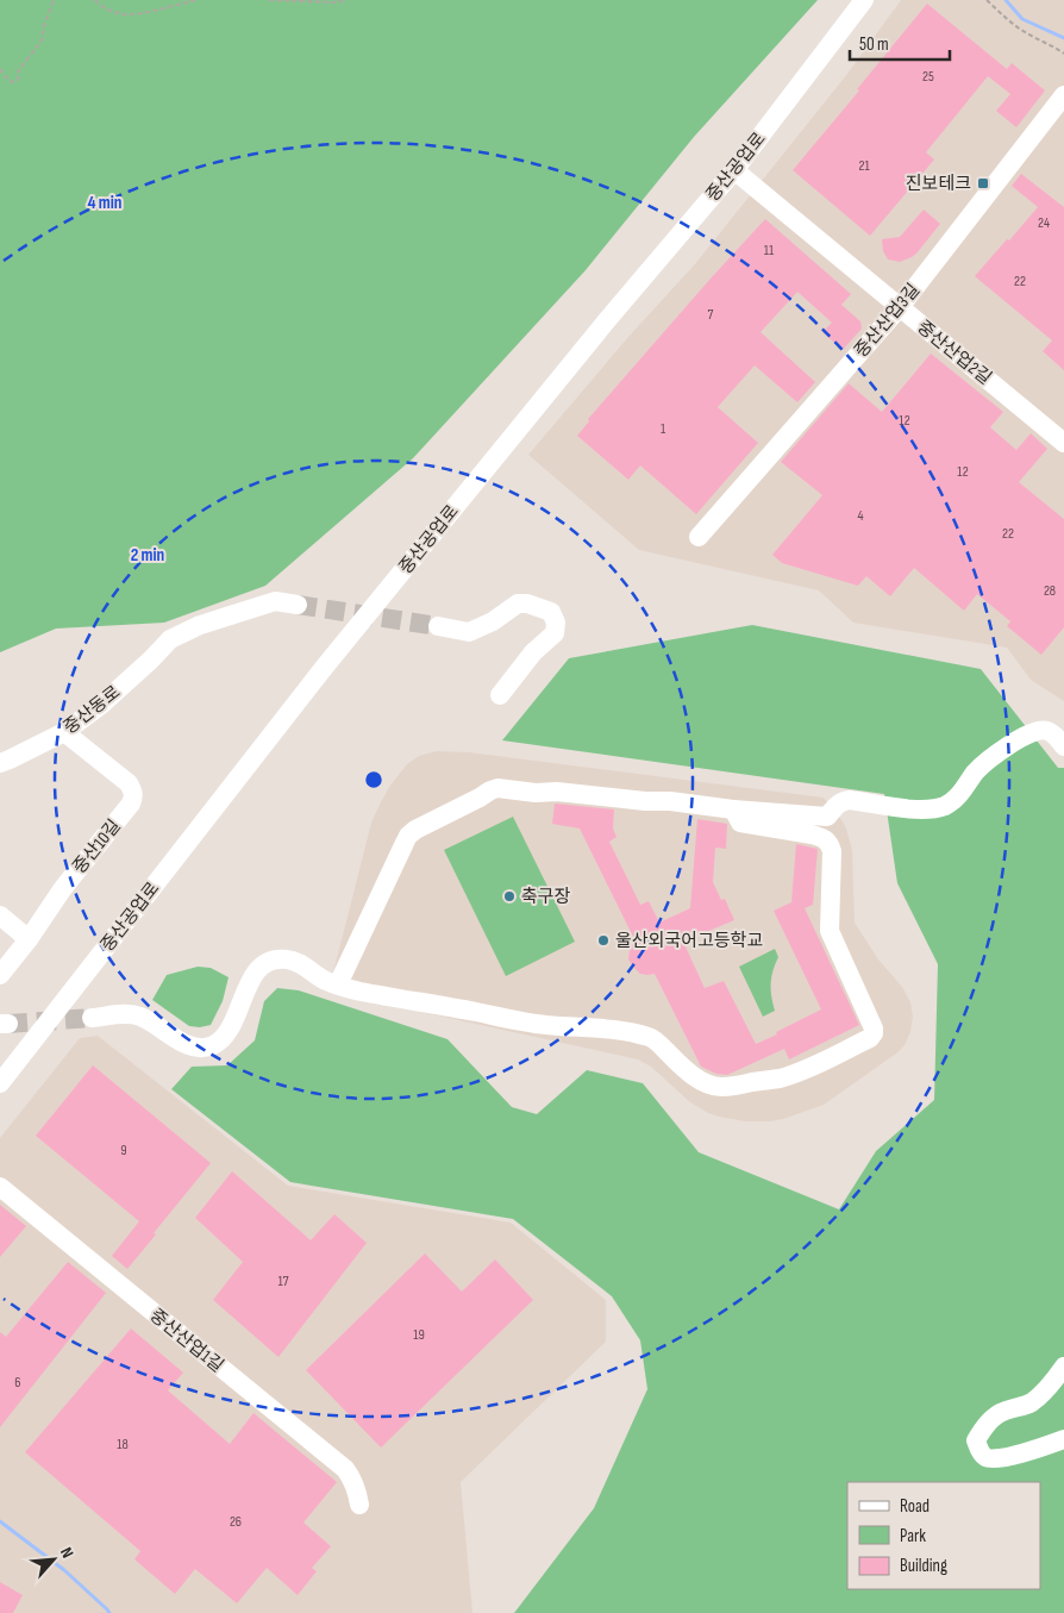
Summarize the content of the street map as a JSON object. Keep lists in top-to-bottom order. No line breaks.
{"streets":{"street":["중산공업로","중산산업3길","중산산업2길","중산동로","중산10길","중산산업1길"]},"crossings":[["중산공업로","중산산업2길"],["중산산업3길","중산산업2길"],["중산동로","중산10길"]],"places":{"transit":["진보테크"],"other":["축구장","울산외국어고등학교"]},"house_numbers":["25","21","24","11","22","7","12","1","12","4","22","28","9","17","19","6","18","26"],"legend":["Road","Park","Building"],"scale_bar":"50 m","north":"top right","rings":["4 min","2 min"]}
